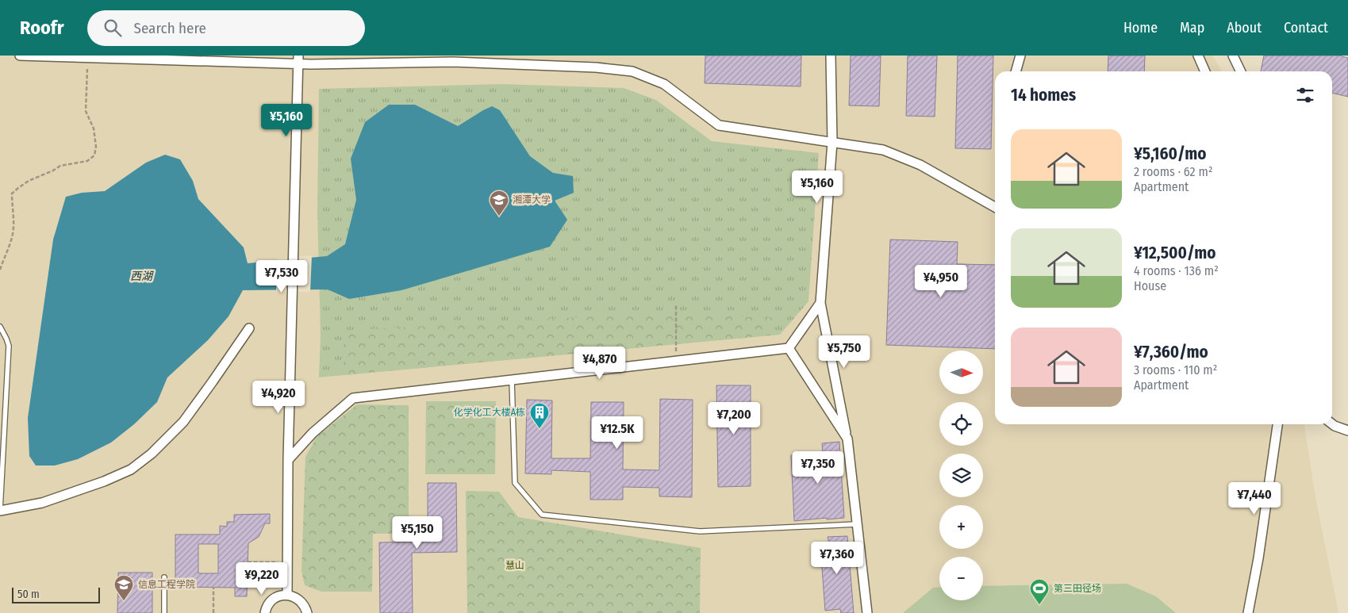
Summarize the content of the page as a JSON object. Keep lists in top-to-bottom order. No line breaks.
{"water":["西湖"],"parks":["慧山"],"places":{"school or university":["湘潭大学","信息工程学院"],"building":["化学化工大楼A栋"],"sports":["第三田径场"]},"scale_bar":"50 m","north":"right","page":{"header":"Roofr","search":"Search here","nav":["Home","Map","About","Contact"],"heading":"14 homes","price":["¥5,160","¥5,160","¥7,530","¥4,950","¥5,750","¥4,870","¥4,920","¥7,200","¥12.5K","¥7,350","¥7,440","¥5,150","¥7,360","¥9,220"],"list":[{"name":"¥5,160/mo","note":"2 rooms · 62 m² · Apartment"},{"name":"¥12,500/mo","note":"4 rooms · 136 m² · House"},{"name":"¥7,360/mo","note":"3 rooms · 110 m² · Apartment"}],"map_buttons":["+","−"],"scale":"50 m"}}
